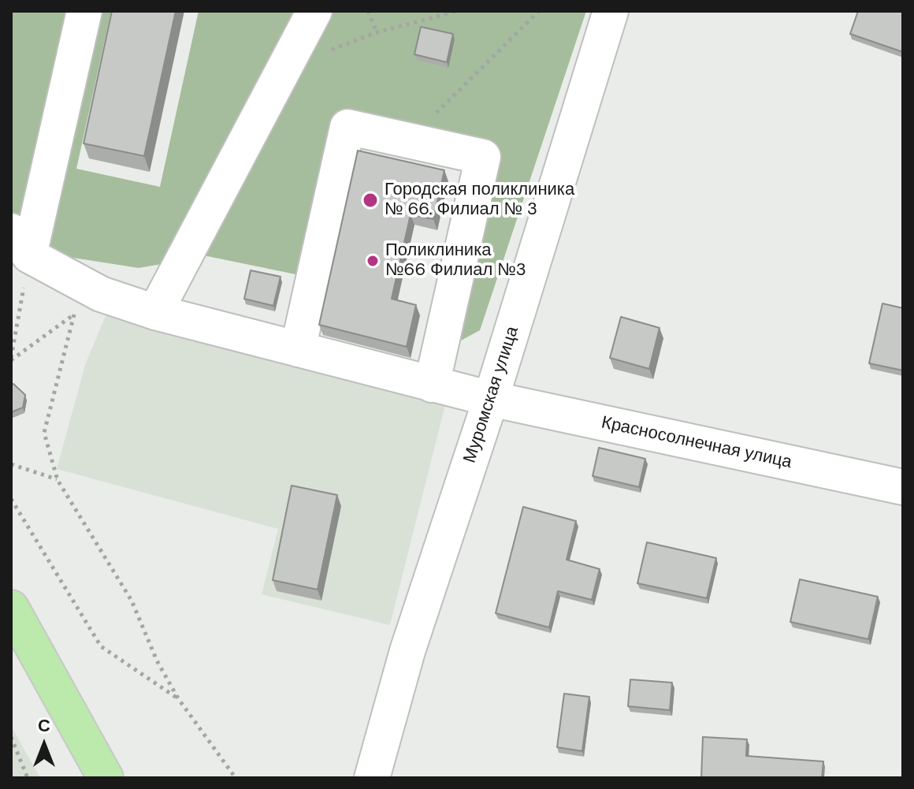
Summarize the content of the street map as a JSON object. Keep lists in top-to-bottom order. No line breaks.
{"streets":{"street":["Муромская улица","Красносолнечная улица"]},"crossings":[["Муромская улица","Красносолнечная улица"]],"places":["Городская поликлиника № 66. Филиал № 3","Поликлиника №66 Филиал №3"],"north":"top"}
